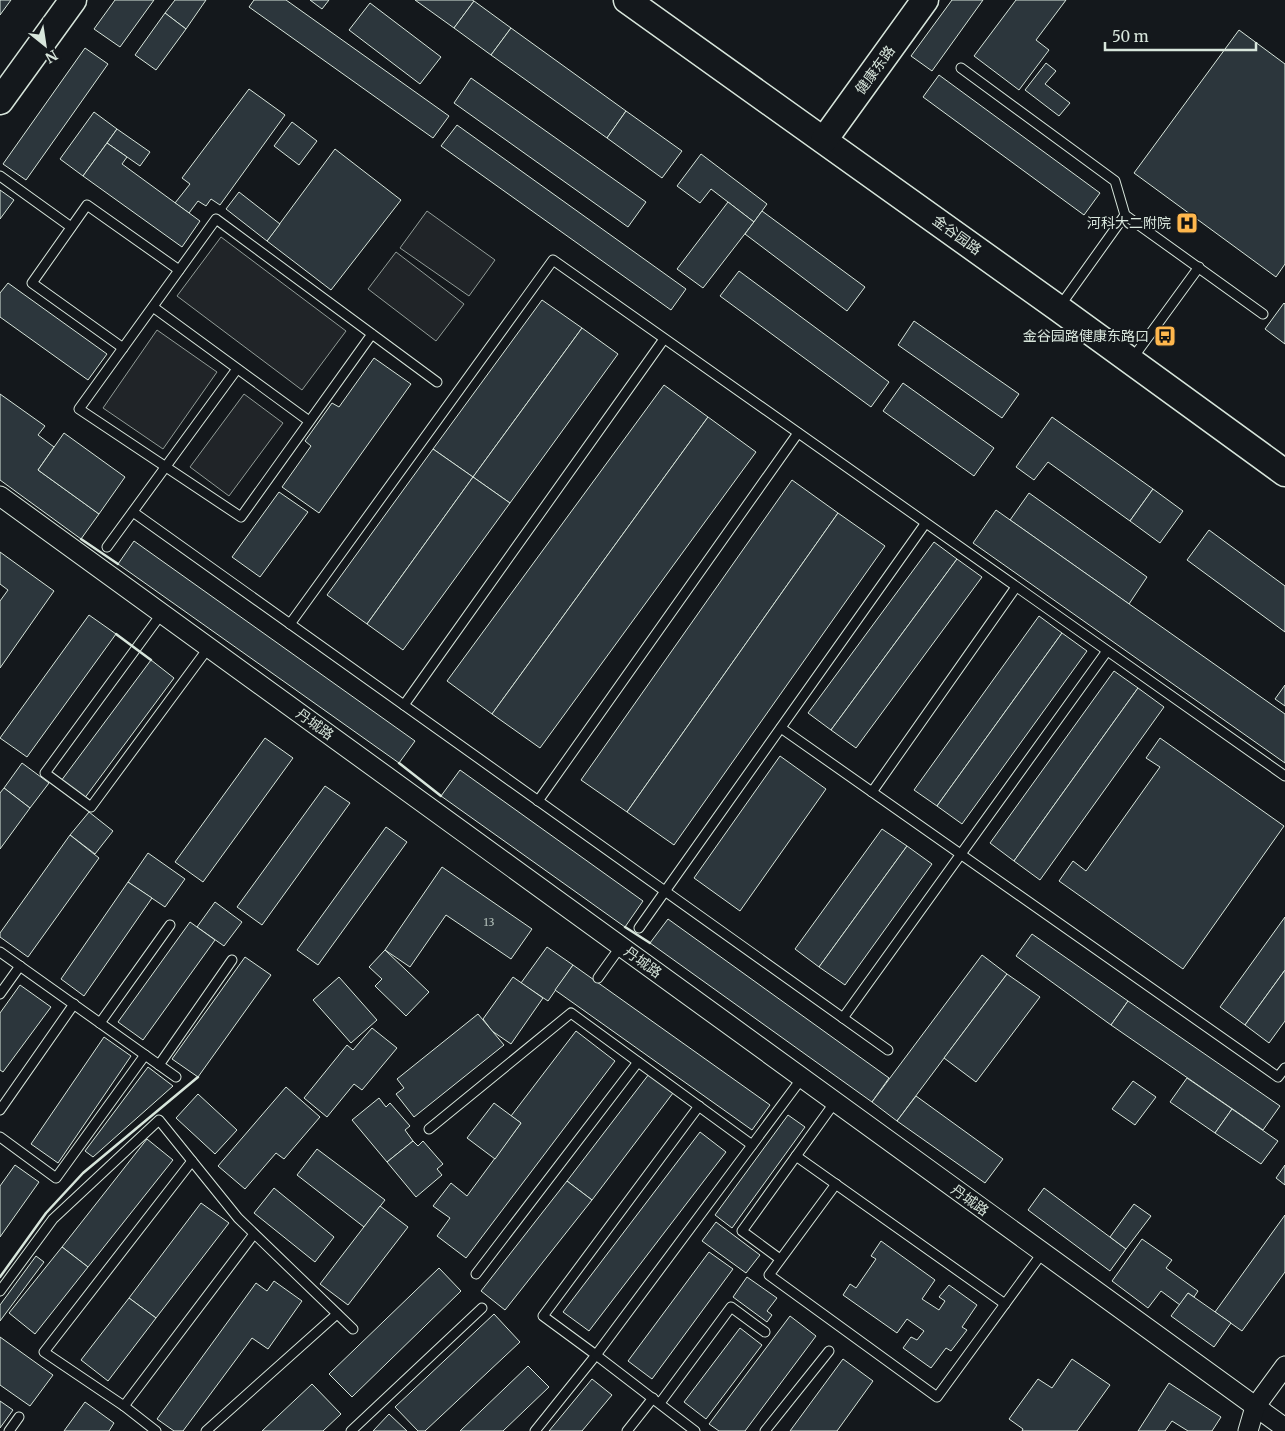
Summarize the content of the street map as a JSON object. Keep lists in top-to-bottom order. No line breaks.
{"streets":{"main road":["健康东路","金谷园路"],"street":["丹城路"]},"crossings":[["健康东路","金谷园路"]],"places":{"hospital":["河科大二附院"],"bus stop":["金谷园路健康东路口"]},"house_numbers":["13"],"scale_bar":"50 m","north":"bottom right"}
